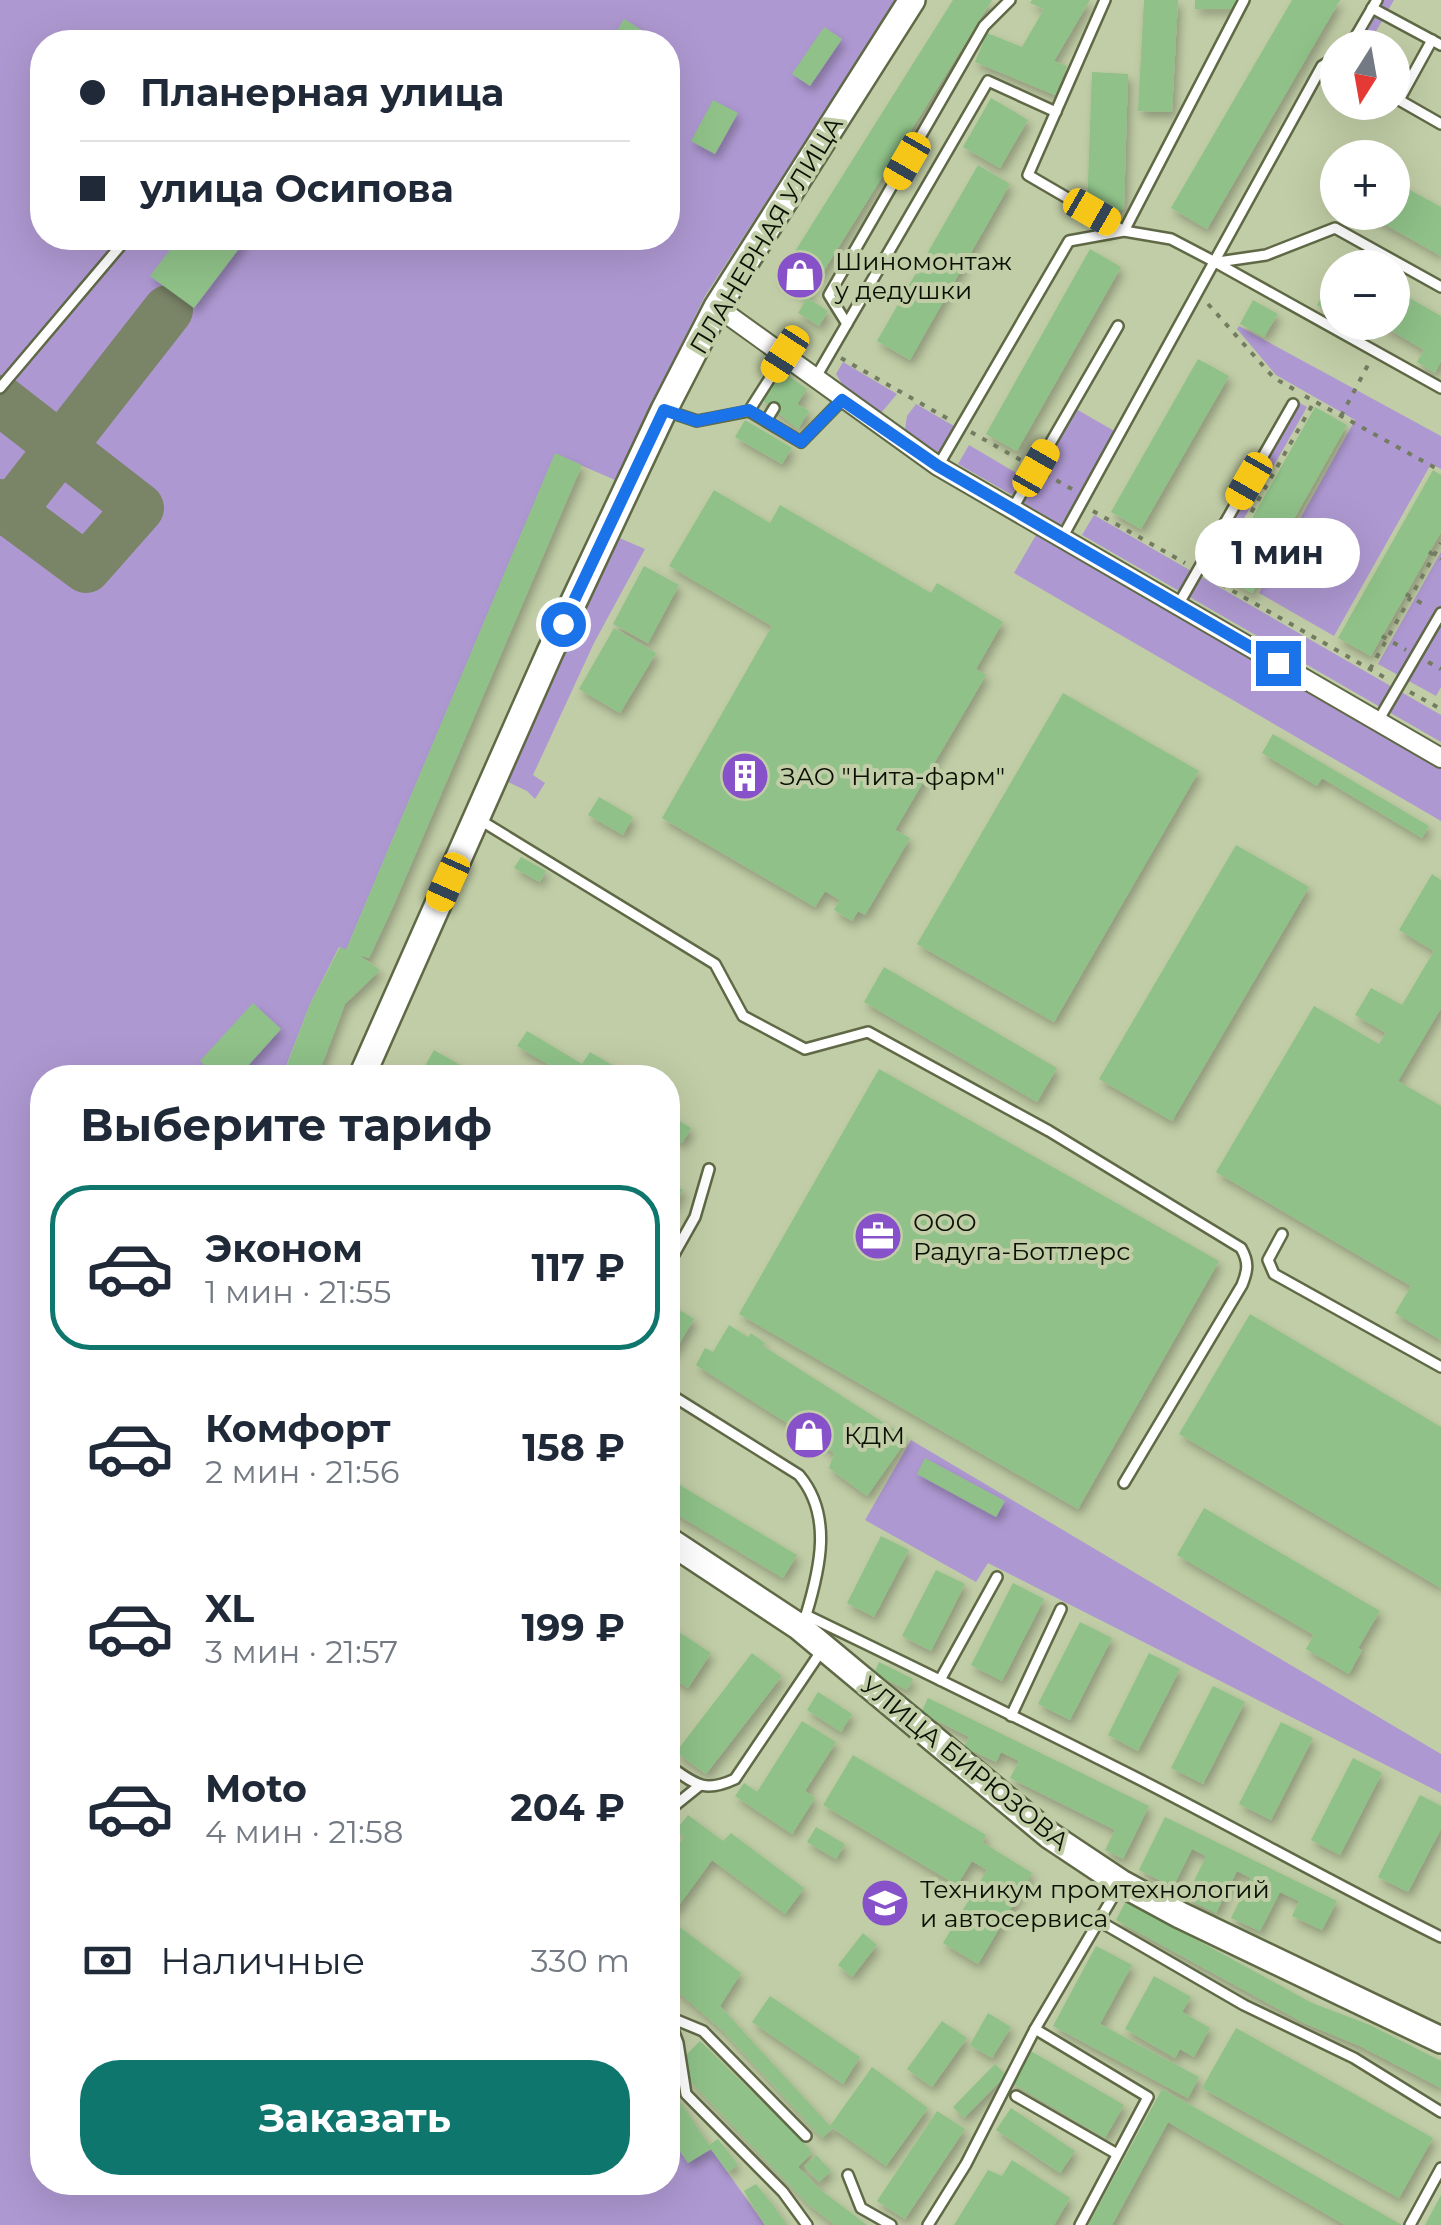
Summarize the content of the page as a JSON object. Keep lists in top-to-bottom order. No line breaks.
{"streets":{"main road":["ПЛАНЕРНАЯ УЛИЦА","УЛИЦА БИРЮЗОВА"]},"places":{"shop":["Шиномонтаж у дедушки","КДМ"],"building":["ЗАО \"Нита-фарм\""],"office":["ООО Радуга-Боттлерс"],"school or university":["Техникум промтехнологий и автосервиса"]},"north":"bottom","page":{"map_buttons":["+","−"],"banner":["Планерная улица","улица Осипова"],"bubble":"1 мин","heading":"Выберите тариф","list":[{"name":"Эконом","note":"1 мин · 21:55","value":"117 ₽"},{"name":"Комфорт","note":"2 мин · 21:56","value":"158 ₽"},{"name":"XL","note":"3 мин · 21:57","value":"199 ₽"},{"name":"Moto","note":"4 мин · 21:58","value":"204 ₽"}],"pay":["Наличные","330 m"],"buttons":"Заказать"}}
